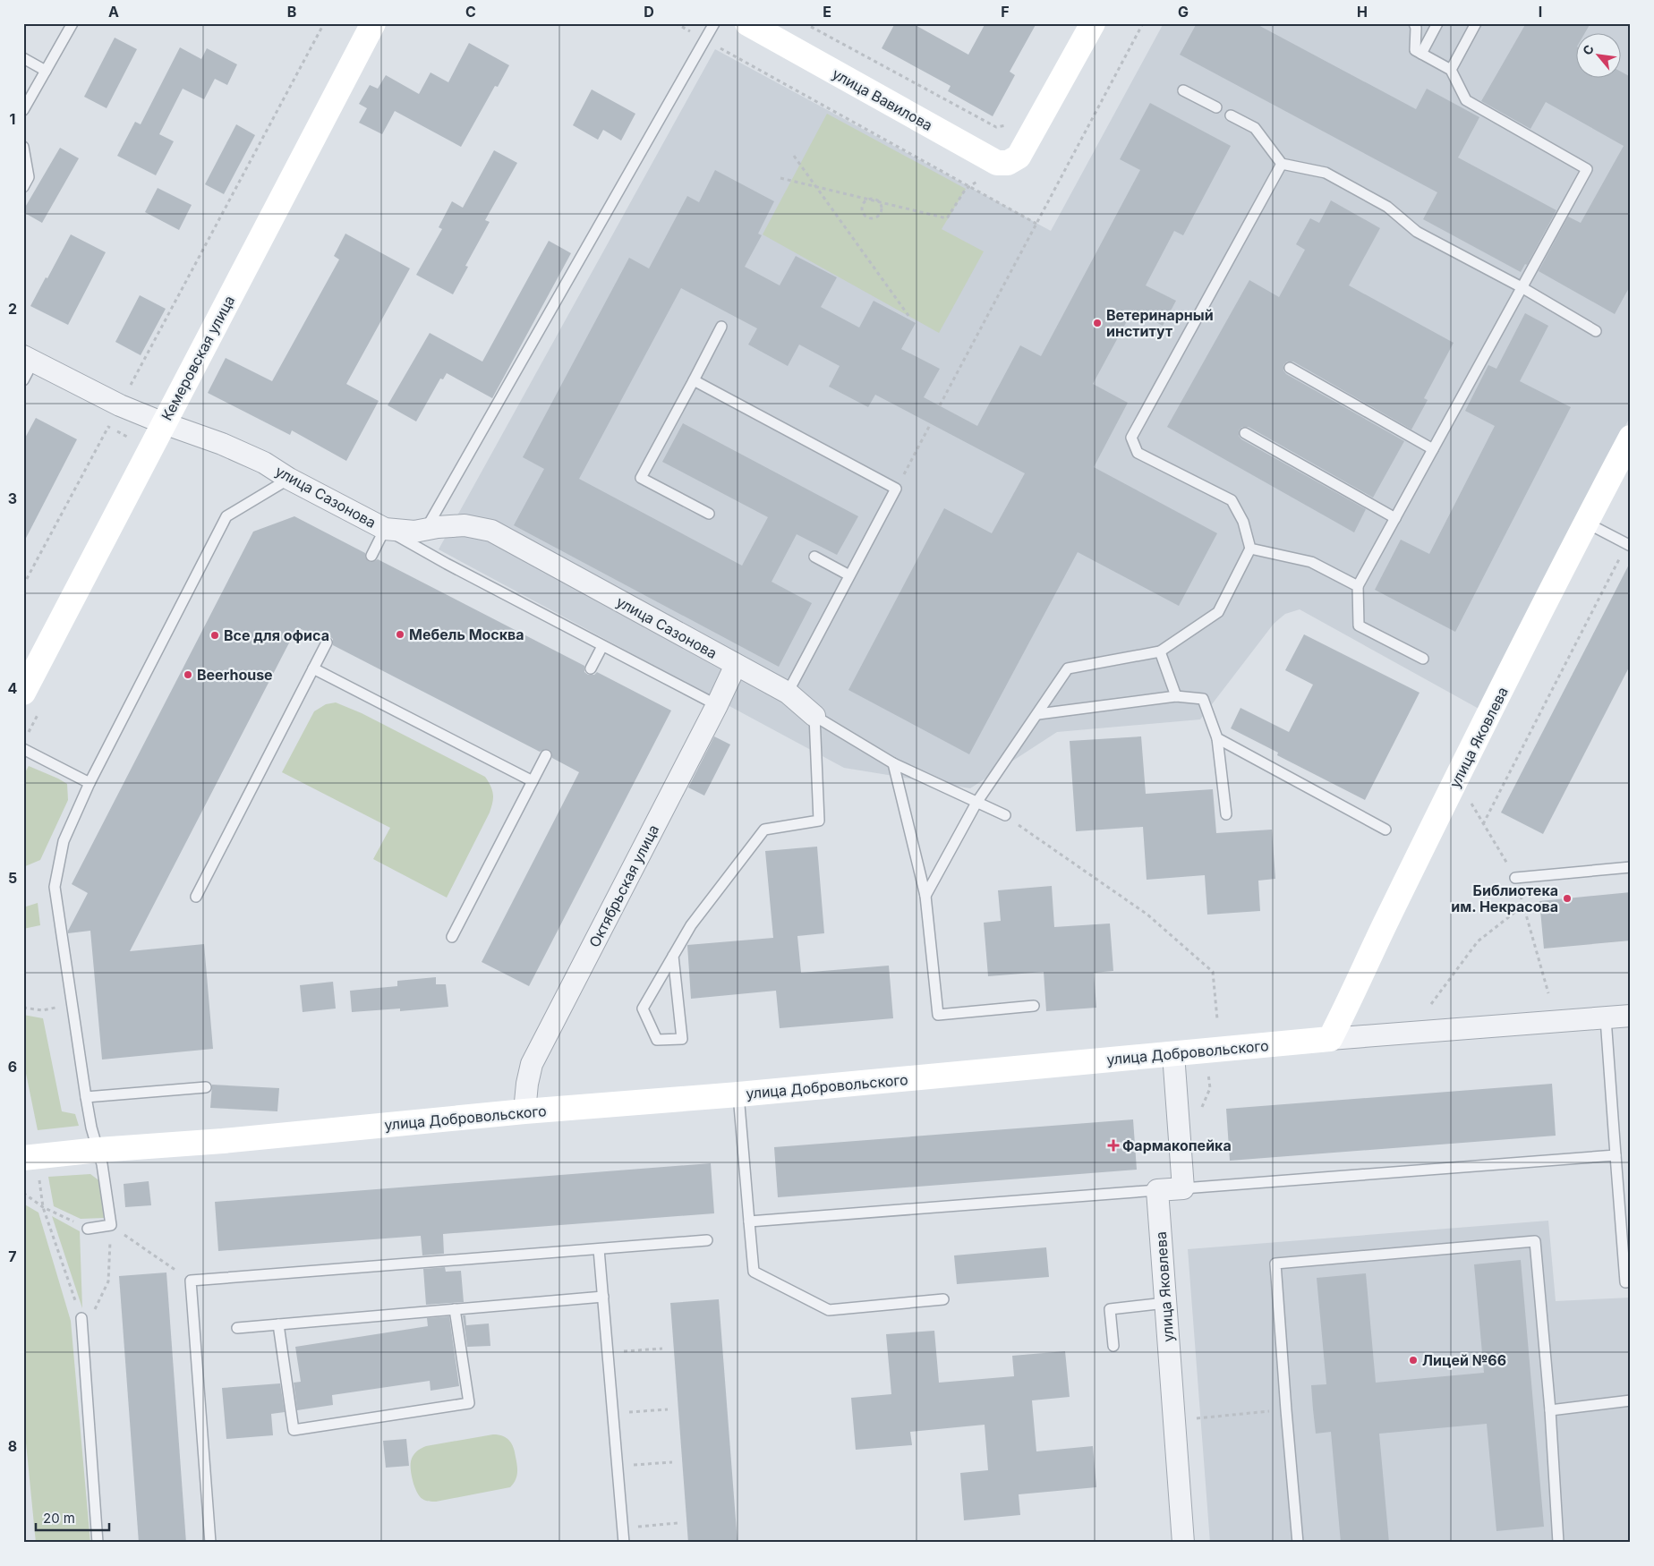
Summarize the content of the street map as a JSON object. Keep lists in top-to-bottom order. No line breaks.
{"streets":{"street":["улица Вавилова","Кемеровская улица","улица Сазонова","улица Яковлева","Октябрьская улица","улица Добровольского"]},"crossings":[["Кемеровская улица","улица Сазонова"],["улица Сазонова","Октябрьская улица"],["улица Яковлева","улица Добровольского"],["Октябрьская улица","улица Добровольского"]],"places":{"other":["Ветеринарный институт","Мебель Москва","Все для офиса","Beerhouse","Библиотека им. Некрасова","Лицей №66"],"health":["Фармакопейка"]},"scale_bar":"20 m","north":"top left","grid":{"columns":["A","B","C","D","E","F","G","H","I"],"rows":["1","2","3","4","5","6","7","8"]}}
